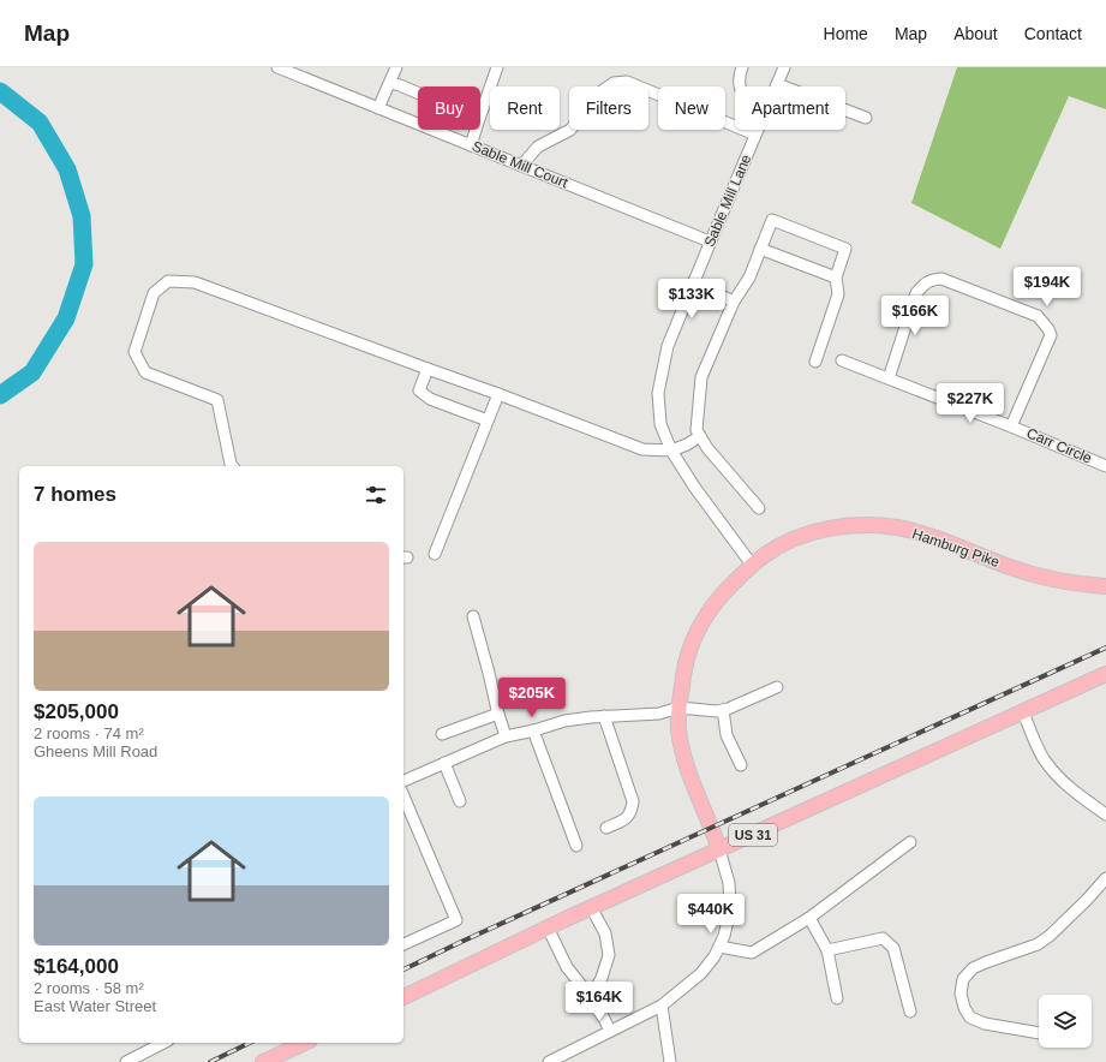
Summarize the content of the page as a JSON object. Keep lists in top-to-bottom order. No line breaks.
{"streets":{"main road":["Hamburg Pike","US 31"],"street":["Sable Mill Court","Sable Mill Lane","Carr Circle"]},"crossings":[["Sable Mill Court","Sable Mill Lane"],["Sable Mill Lane","Hamburg Pike"],["Hamburg Pike","US 31"]],"page":{"header":"Map","nav":["Home","Map","About","Contact"],"chip":["Buy","Rent","Filters","New","Apartment"],"price":["$194K","$133K","$166K","$227K","$205K","$440K","$164K"],"heading":"7 homes","list":[{"name":"$205,000","note":"2 rooms · 74 m² · Gheens Mill Road"},{"name":"$164,000","note":"2 rooms · 58 m² · East Water Street"}]}}
